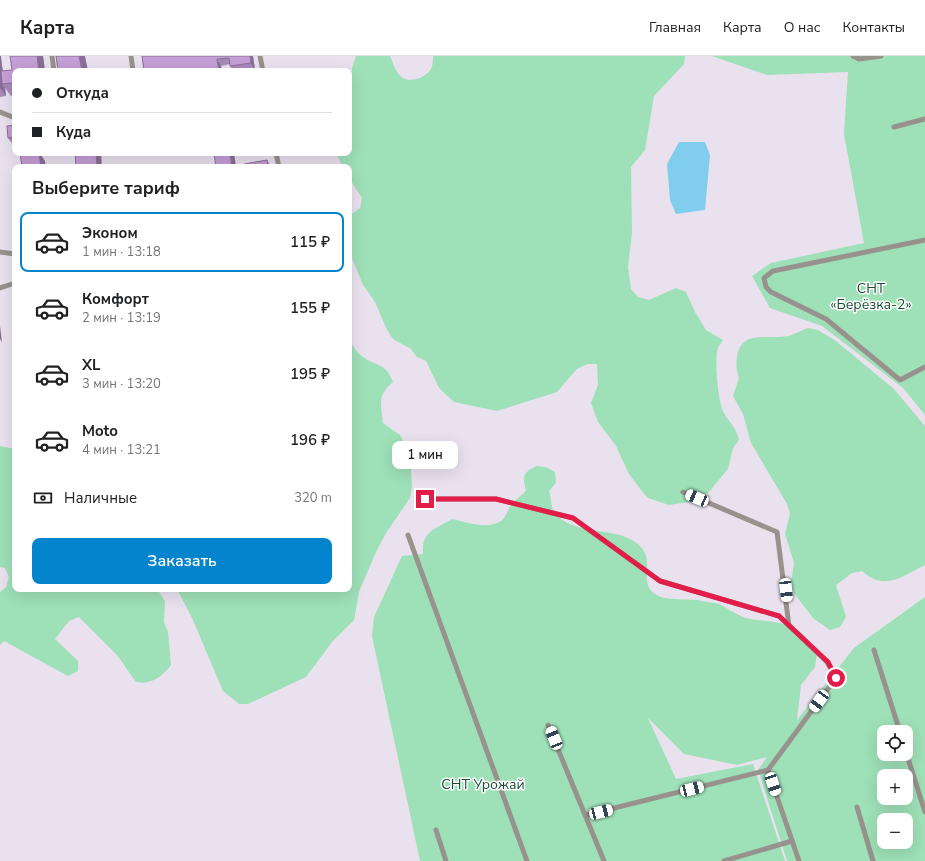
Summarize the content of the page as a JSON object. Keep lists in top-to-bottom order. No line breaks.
{"parks":["СНТ «Берёзка-2»","СНТ Урожай"],"page":{"header":"Карта","nav":["Главная","Карта","О нас","Контакты"],"banner":["Откуда","Куда"],"heading":"Выберите тариф","list":[{"name":"Эконом","note":"1 мин · 13:18","value":"115 ₽"},{"name":"Комфорт","note":"2 мин · 13:19","value":"155 ₽"},{"name":"XL","note":"3 мин · 13:20","value":"195 ₽"},{"name":"Moto","note":"4 мин · 13:21","value":"196 ₽"}],"bubble":"1 мин","pay":["Наличные","320 m"],"buttons":"Заказать","map_buttons":["+","−"]}}
